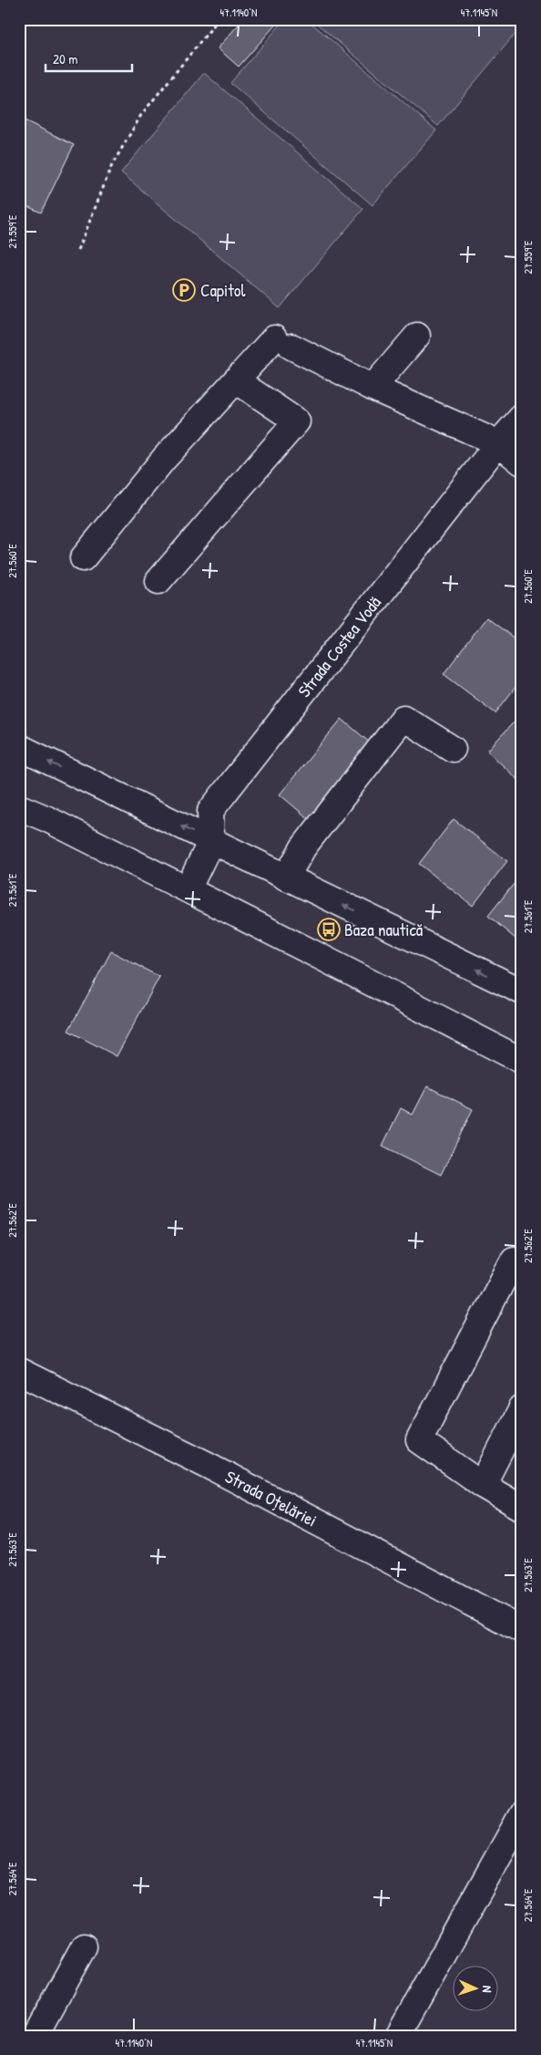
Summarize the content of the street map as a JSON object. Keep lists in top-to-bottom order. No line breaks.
{"streets":{"street":["Strada Costea Vodă","Strada Oțelăriei"]},"places":{"parking":["Capitol"],"bus stop":["Baza nautică"]},"scale_bar":"20 m","north":"right","coordinates":["47.1140°N","47.1145°N","27.559°E","27.560°E","27.561°E","27.562°E","27.563°E","27.564°E"]}
